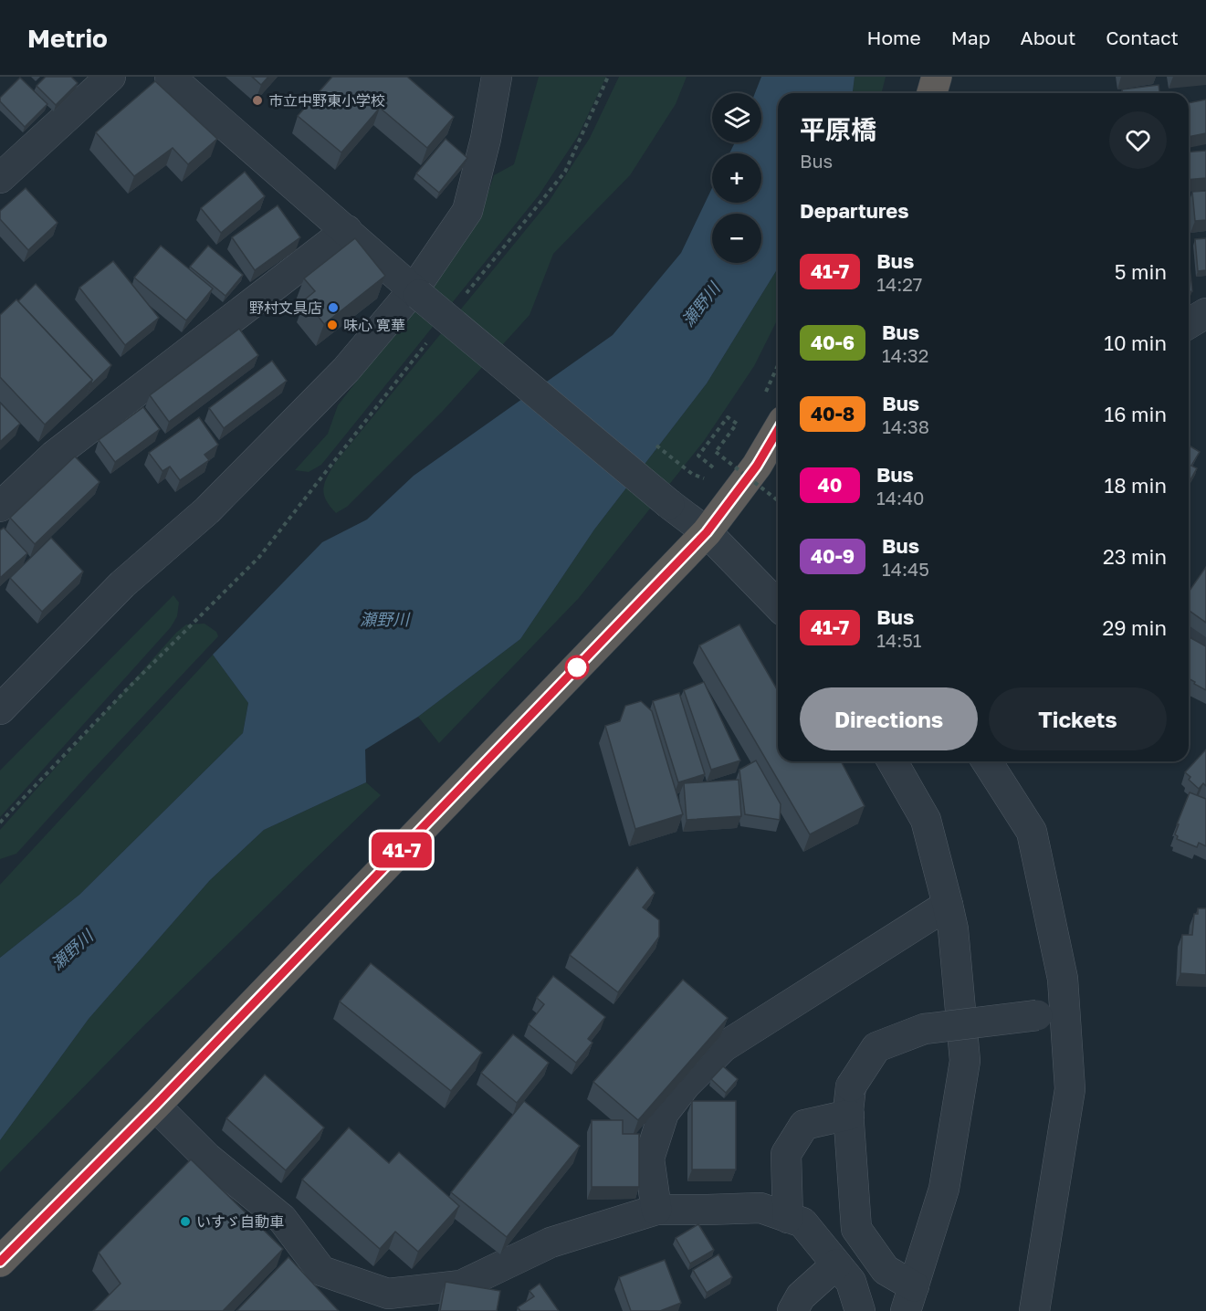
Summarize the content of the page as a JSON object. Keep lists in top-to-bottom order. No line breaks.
{"water":["瀬野川"],"places":["市立中野東小学校","野村文具店","味心 寛華","いすゞ自動車"],"lines":["bus line 41-7"],"page":{"header":"Metrio","nav":["Home","Map","About","Contact"],"on_map":"41-7","map_buttons":["+","−"],"heading":[["平原橋","Bus"],"Departures"],"list":[{"mark":"41-7","name":"Bus","note":"14:27","value":"5 min"},{"mark":"40-6","name":"Bus","note":"14:32","value":"10 min"},{"mark":"40-8","name":"Bus","note":"14:38","value":"16 min"},{"mark":"40","name":"Bus","note":"14:40","value":"18 min"},{"mark":"40-9","name":"Bus","note":"14:45","value":"23 min"},{"mark":"41-7","name":"Bus","note":"14:51","value":"29 min"}],"buttons":["Directions","Tickets"]}}
